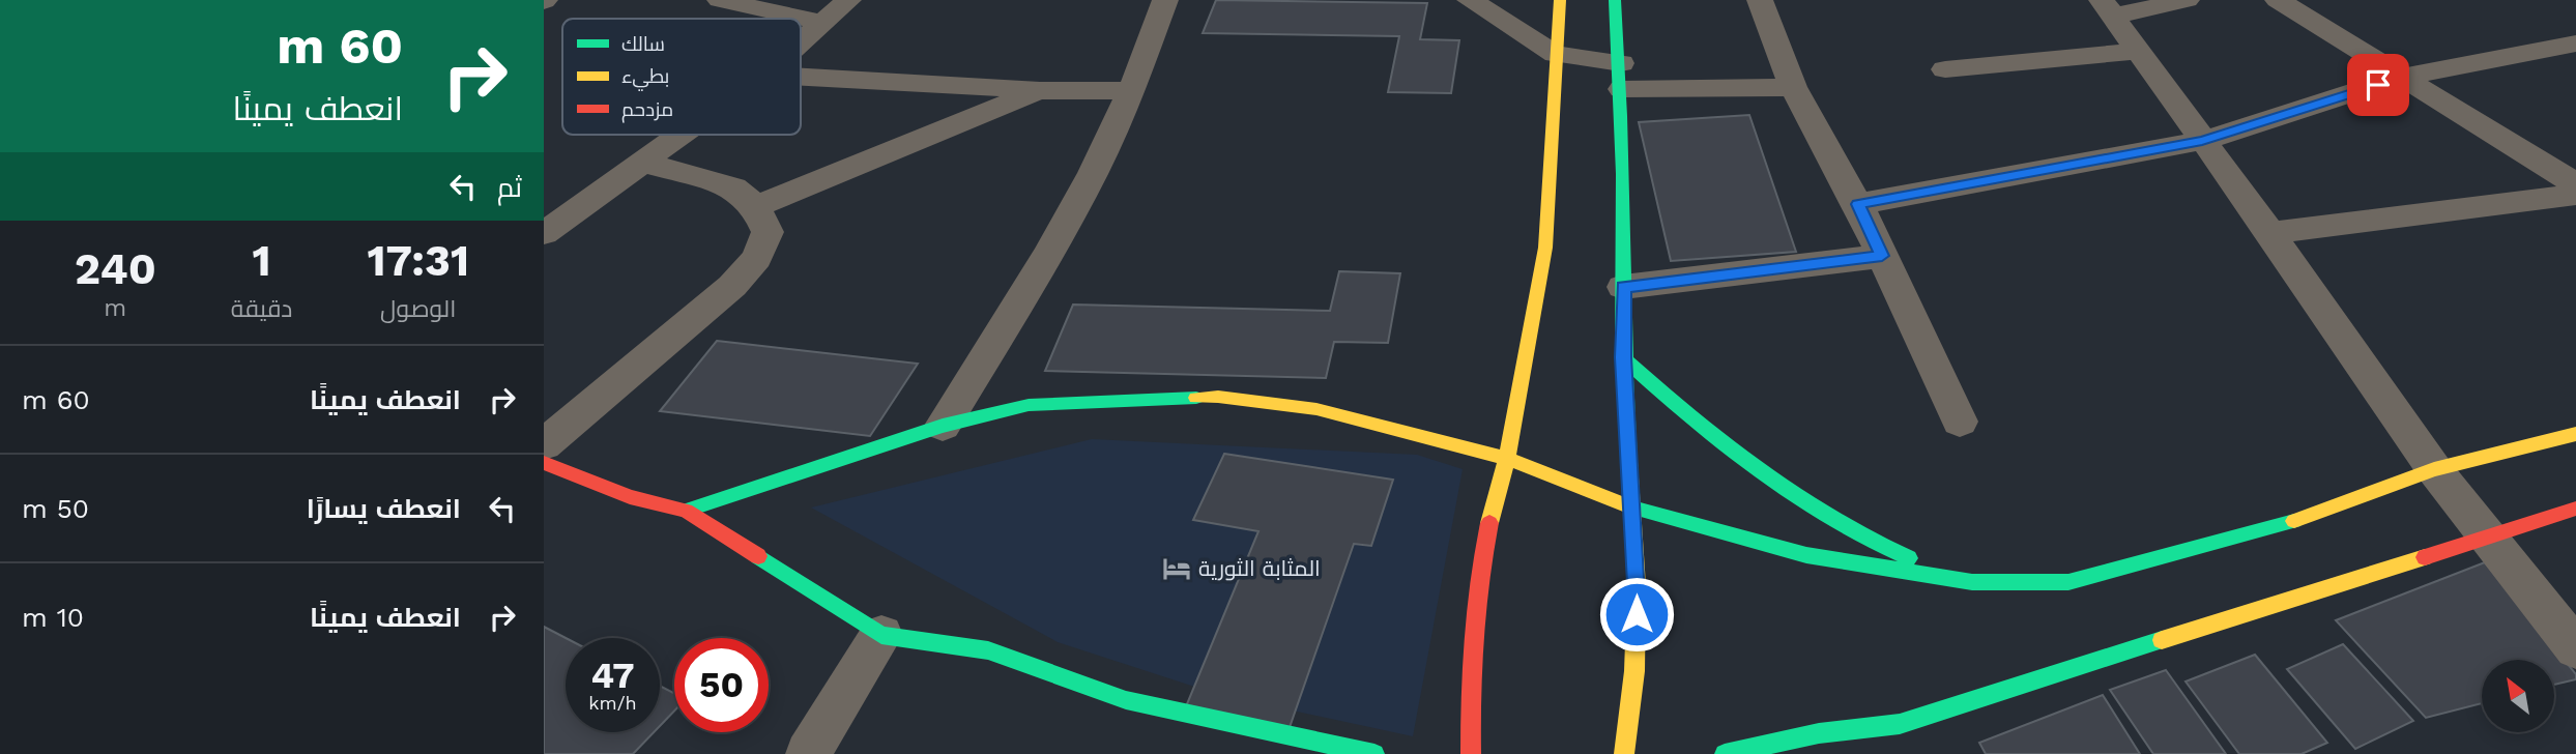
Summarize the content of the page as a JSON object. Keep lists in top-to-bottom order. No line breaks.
{"places":{"hotel":["المثابة الثورية"]},"legend":["سالك","بطيء","مزدحم"],"north":"top left","page":{"turn":["60 m","انعطف يمينًا"],"then":"ثم","eta":["17:31","الوصول","1","دقيقة","240","m"],"list":[{"name":"انعطف يمينًا","value":"60 m"},{"name":"انعطف يسارًا","value":"50 m"},{"name":"انعطف يمينًا","value":"10 m"}],"speed":"47 km/h","limit":"50"}}
